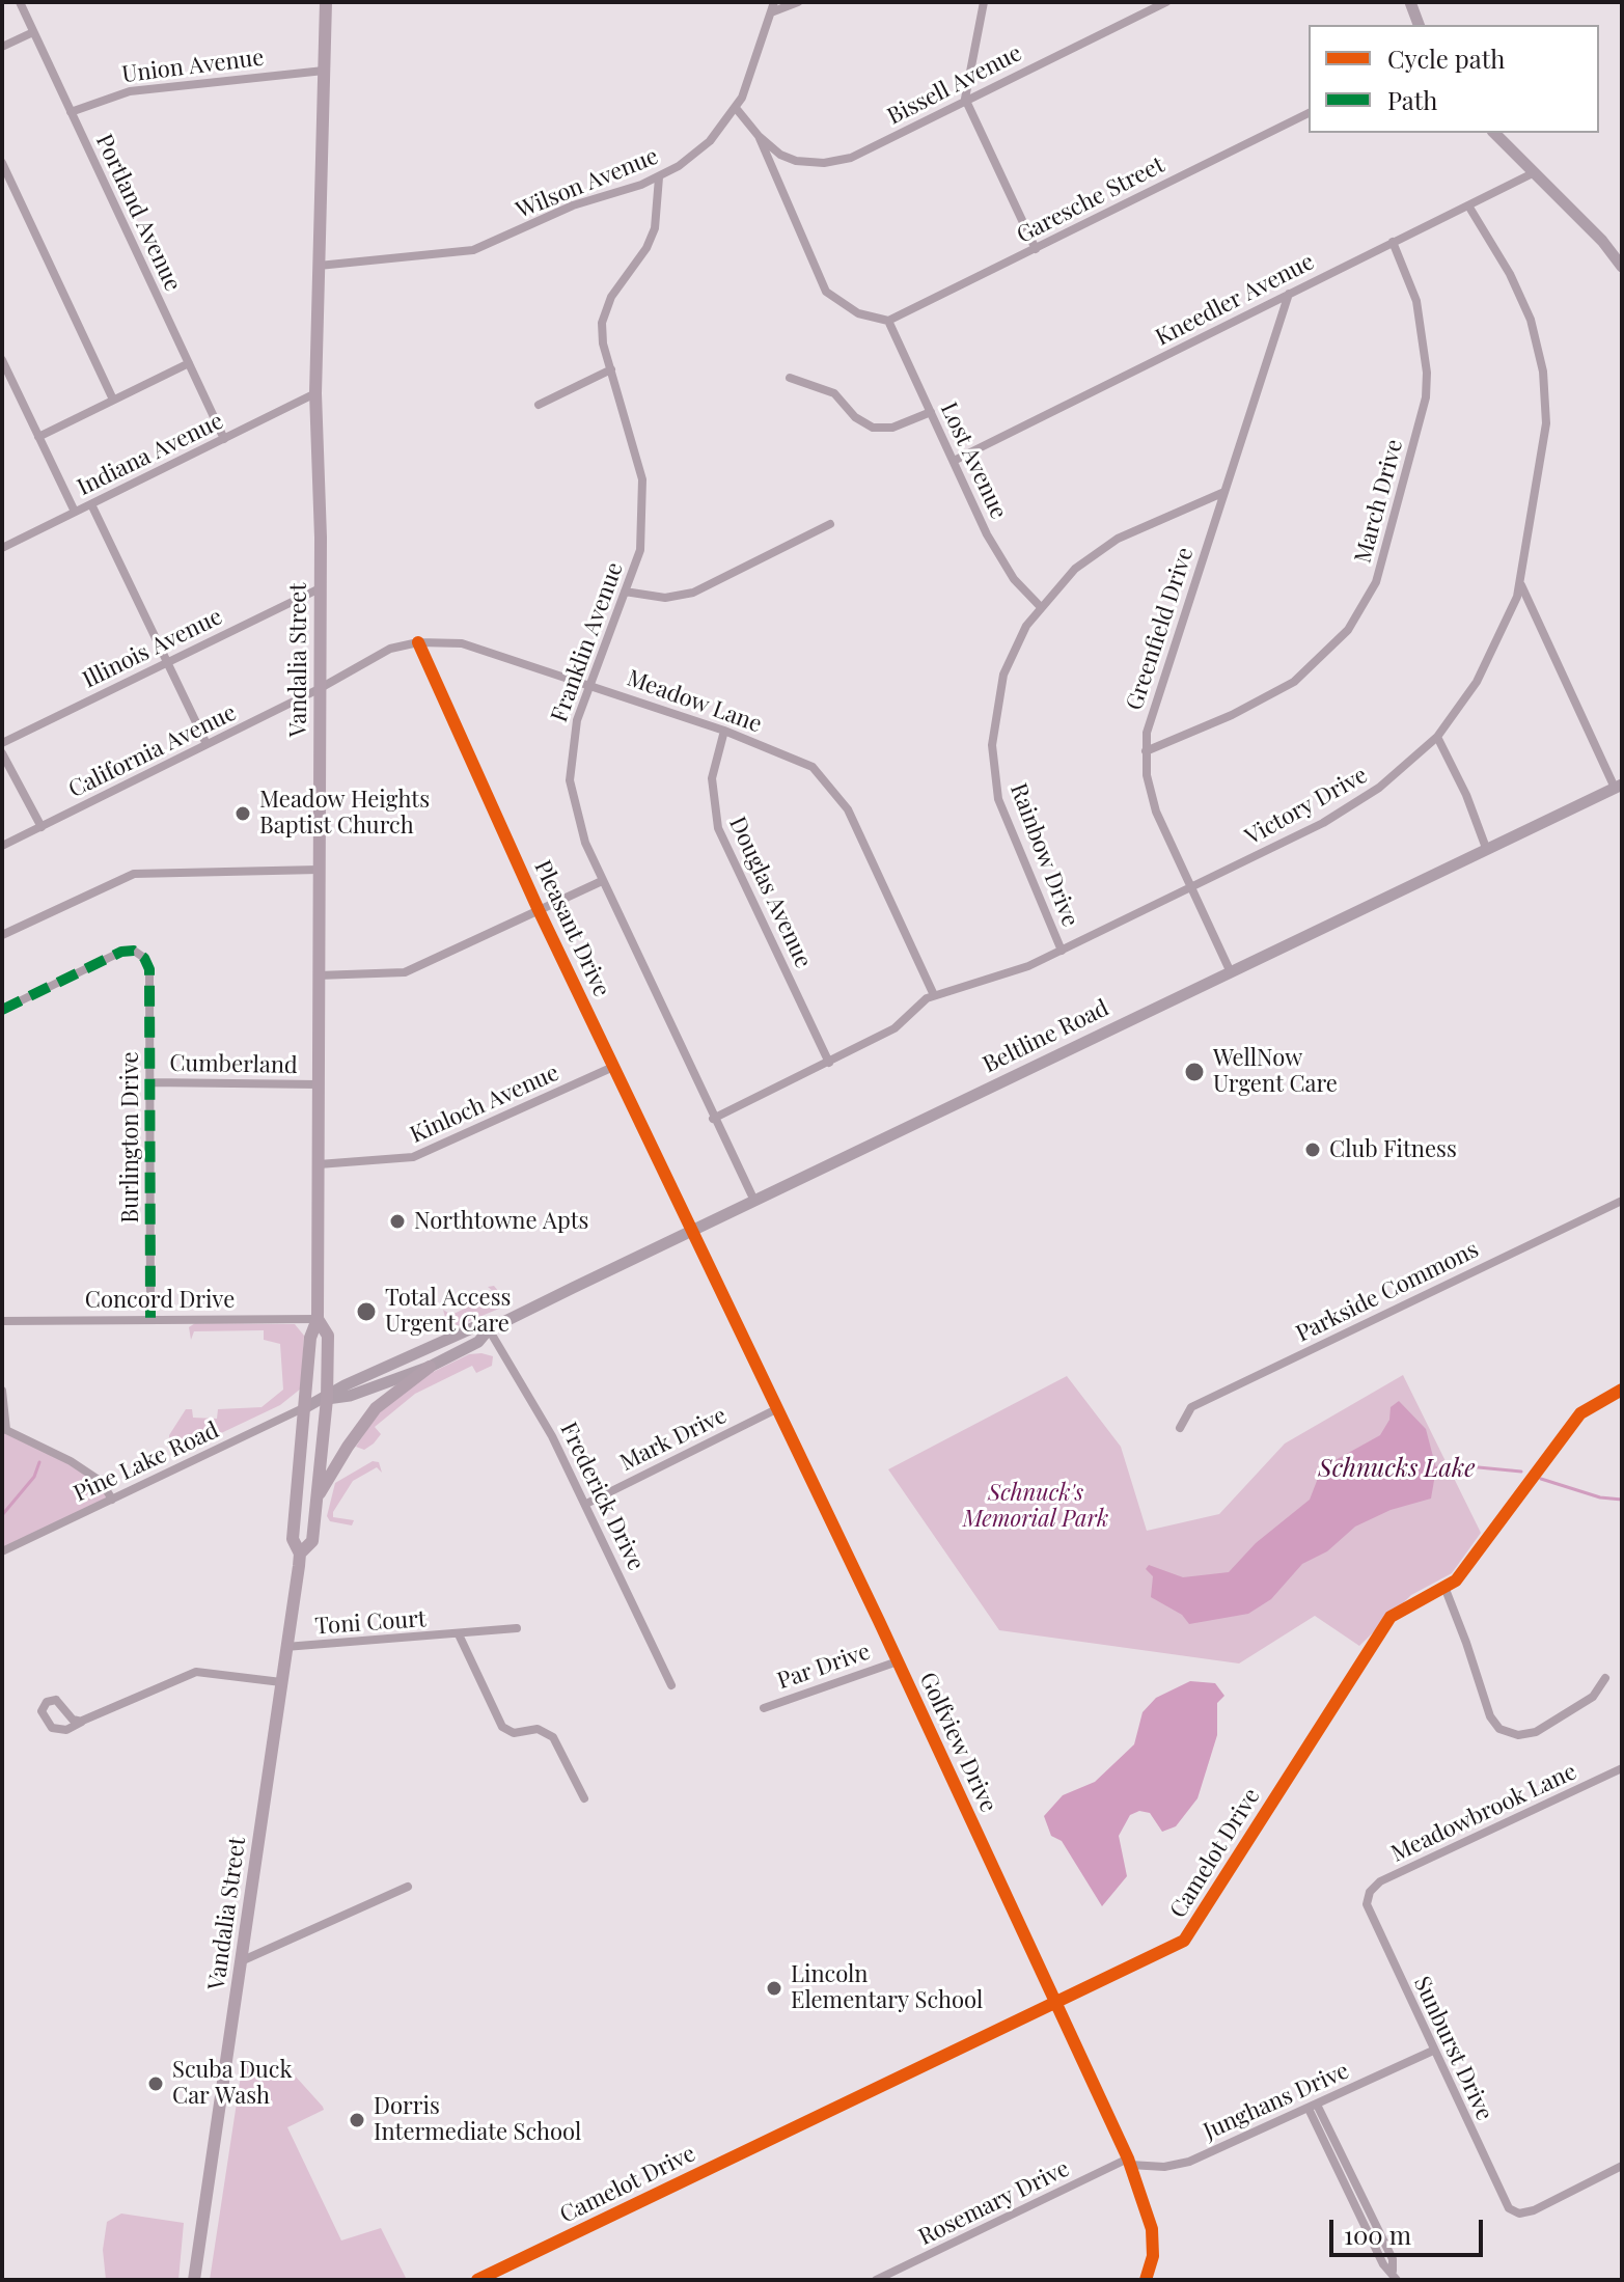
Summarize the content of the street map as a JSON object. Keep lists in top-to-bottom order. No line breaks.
{"streets":{"main road":["Vandalia Street","Beltline Road"],"street":["Union Avenue","Bissell Avenue","Wilson Avenue","Garesche Street","Portland Avenue","Kneedler Avenue","Indiana Avenue","Lost Avenue","March Drive","Greenfield Drive","Franklin Avenue","Illinois Avenue","Meadow Lane","California Avenue","Victory Drive","Rainbow Drive","Douglas Avenue","Pleasant Drive","Cumberland","Kinloch Avenue","Burlington Drive","Parkside Commons","Concord Drive","Mark Drive","Pine Lake Road","Frederick Drive","Toni Court","Par Drive","Golfview Drive","Meadowbrook Lane","Camelot Drive","Sunburst Drive","Junghans Drive","Rosemary Drive"]},"crossings":[["Union Avenue","Portland Avenue"],["Union Avenue","Vandalia Street"],["Wilson Avenue","Franklin Avenue"],["Wilson Avenue","Vandalia Street"],["Garesche Street","Lost Avenue"],["Portland Avenue","Indiana Avenue"],["Kneedler Avenue","Lost Avenue"],["Kneedler Avenue","March Drive"],["Kneedler Avenue","Greenfield Drive"],["Kneedler Avenue","Victory Drive"],["Indiana Avenue","Vandalia Street"],["Lost Avenue","Rainbow Drive"],["March Drive","Greenfield Drive"],["Greenfield Drive","Victory Drive"],["Greenfield Drive","Rainbow Drive"],["Greenfield Drive","Beltline Road"],["Franklin Avenue","Meadow Lane"],["Franklin Avenue","Victory Drive"],["Franklin Avenue","Beltline Road"],["Illinois Avenue","Vandalia Street"],["Vandalia Street","Meadow Lane"],["Vandalia Street","California Avenue"],["Vandalia Street","Beltline Road"],["Vandalia Street","Cumberland"],["Vandalia Street","Kinloch Avenue"],["Vandalia Street","Concord Drive"],["Vandalia Street","Pine Lake Road"],["Vandalia Street","Toni Court"],["Meadow Lane","California Avenue"],["Meadow Lane","Victory Drive"],["Meadow Lane","Douglas Avenue"],["Meadow Lane","Pleasant Drive"],["Victory Drive","Rainbow Drive"],["Victory Drive","Douglas Avenue"],["Pleasant Drive","Beltline Road"],["Pleasant Drive","Kinloch Avenue"],["Pleasant Drive","Golfview Drive"],["Beltline Road","Pine Lake Road"],["Beltline Road","Frederick Drive"],["Beltline Road","Golfview Drive"],["Cumberland","Burlington Drive"],["Burlington Drive","Concord Drive"],["Mark Drive","Frederick Drive"],["Mark Drive","Golfview Drive"],["Par Drive","Golfview Drive"],["Golfview Drive","Camelot Drive"],["Golfview Drive","Junghans Drive"],["Golfview Drive","Rosemary Drive"],["Meadowbrook Lane","Sunburst Drive"],["Sunburst Drive","Junghans Drive"],["Junghans Drive","Rosemary Drive"]],"water":["Schnucks Lake"],"parks":["Schnuck's Memorial Park"],"places":["Meadow Heights Baptist Church","WellNow Urgent Care","Club Fitness","Northtowne Apts","Total Access Urgent Care","Lincoln Elementary School","Scuba Duck Car Wash","Dorris Intermediate School"],"legend":["Cycle path","Path"],"scale_bar":"100 m"}
